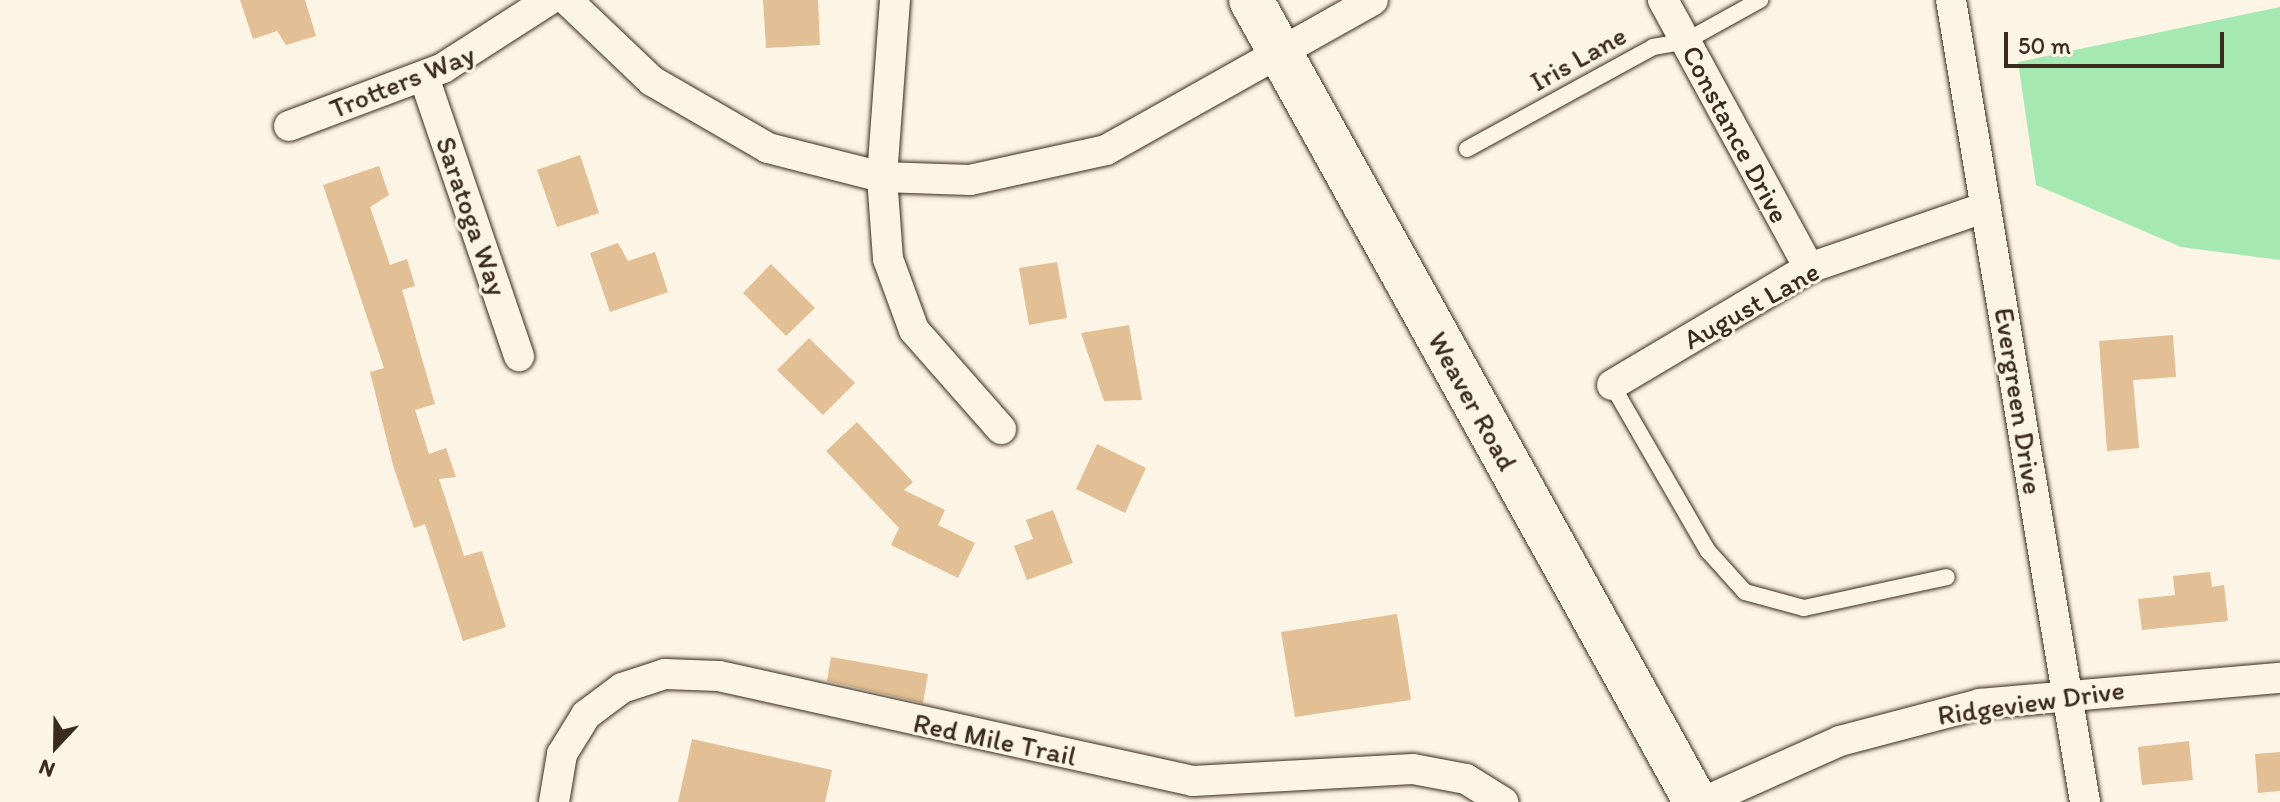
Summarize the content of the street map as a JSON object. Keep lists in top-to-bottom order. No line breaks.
{"streets":{"main road":["Weaver Road"],"street":["Trotters Way","Constance Drive","Saratoga Way","August Lane","Evergreen Drive","Ridgeview Drive","Red Mile Trail"],"lane":["Iris Lane"]},"crossings":[["Iris Lane","Constance Drive"],["Trotters Way","Saratoga Way"],["Constance Drive","August Lane"],["August Lane","Evergreen Drive"],["Weaver Road","Ridgeview Drive"],["Evergreen Drive","Ridgeview Drive"]],"scale_bar":"50 m","north":"bottom"}
